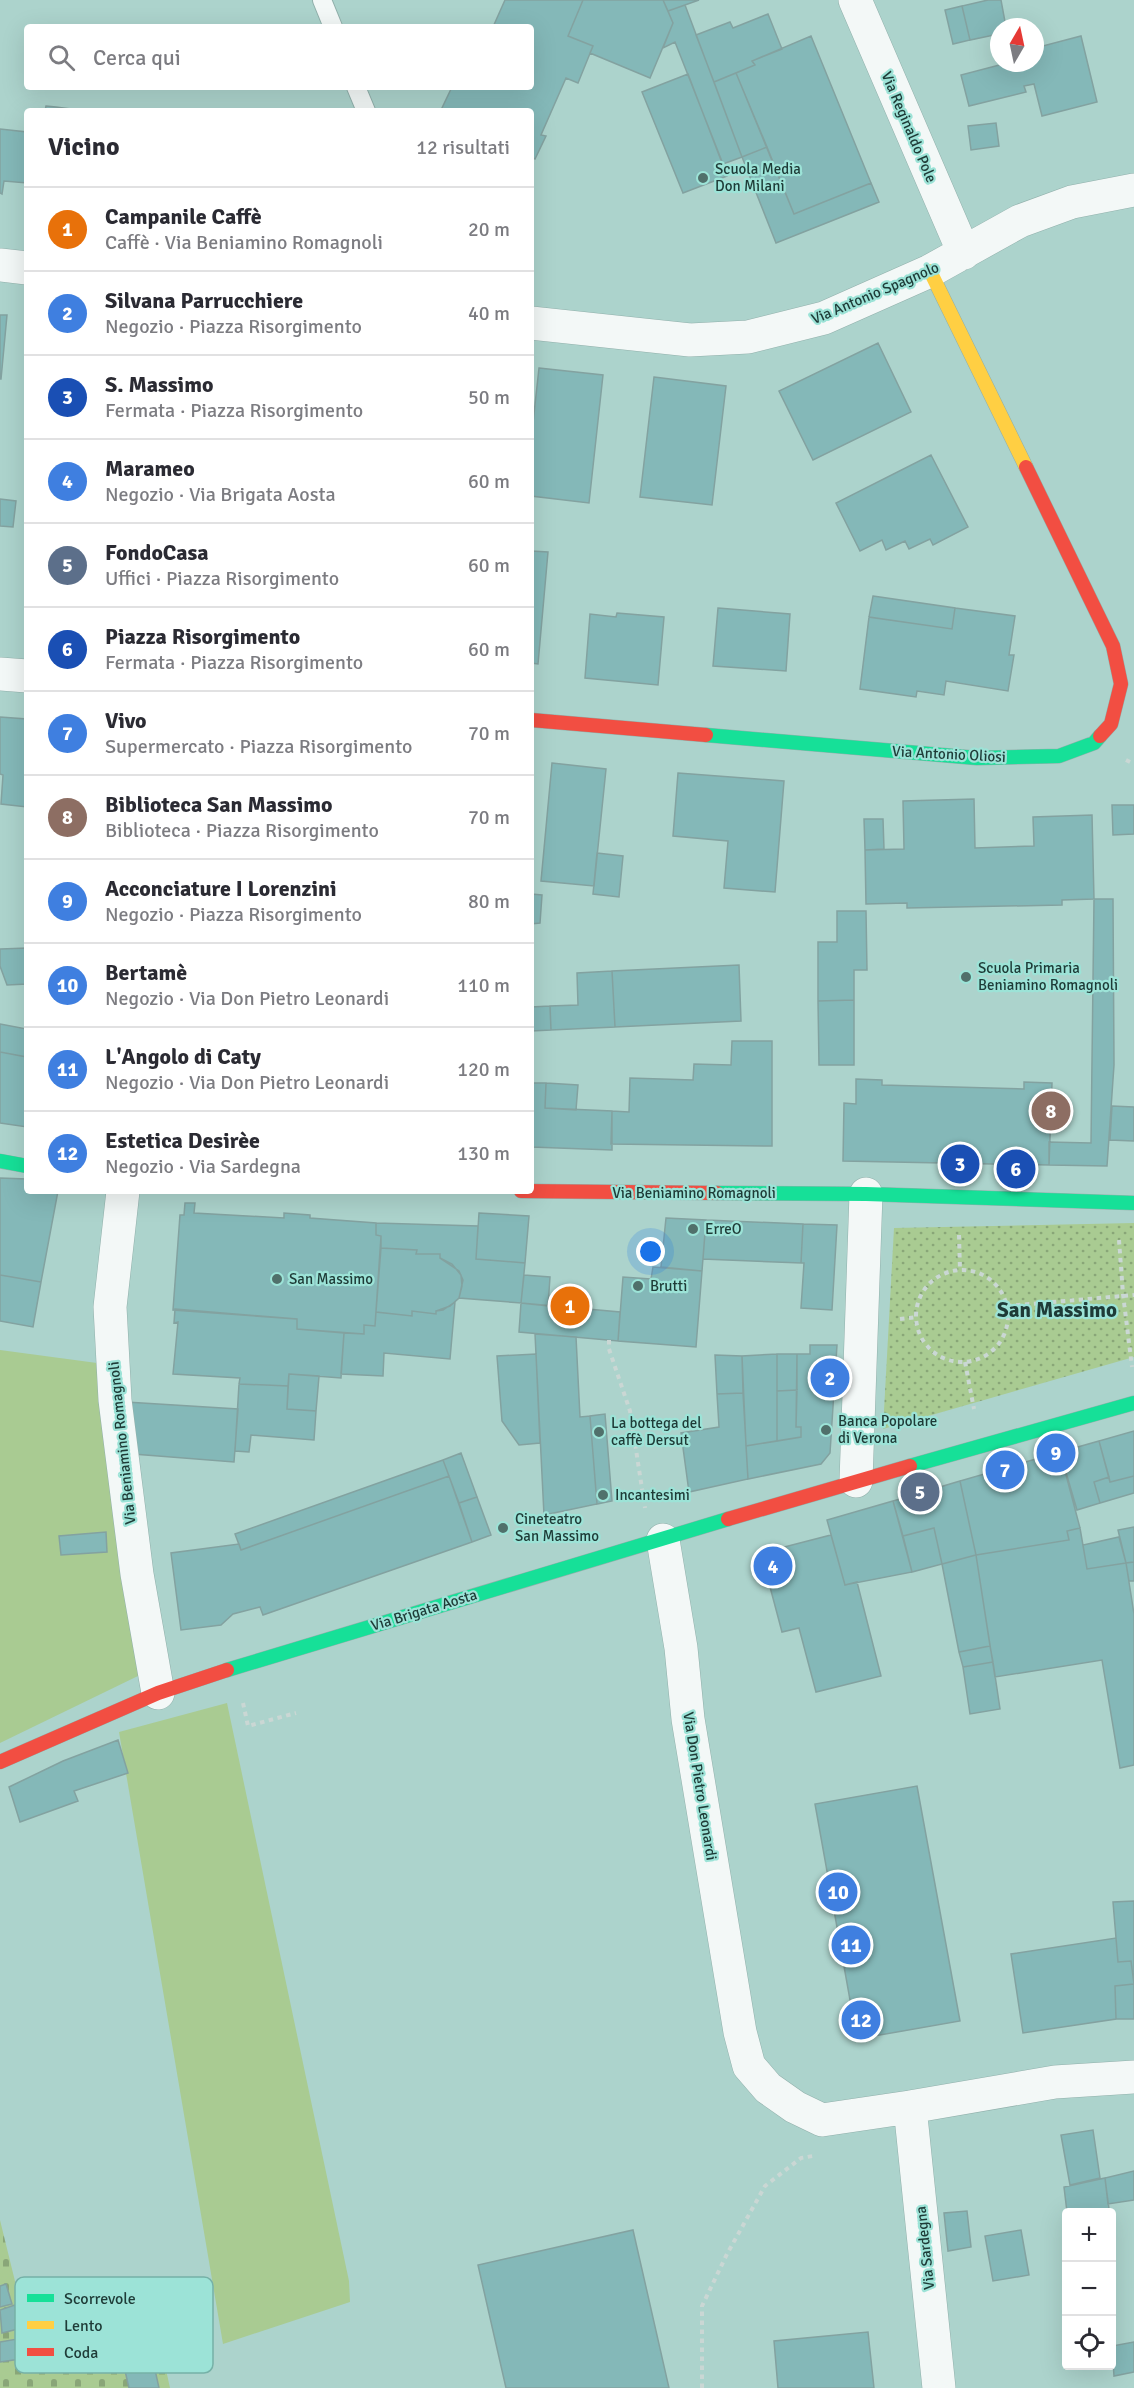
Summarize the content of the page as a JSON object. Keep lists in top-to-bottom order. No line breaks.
{"streets":{"street":["Via Reginaldo Pole","Via Antonio Spagnolo","Via Antonio Oliosi","Via Beniamino Romagnoli","Via Brigata Aosta","Via Don Pietro Leonardi","Via Sardegna"]},"crossings":[["Via Reginaldo Pole","Via Antonio Spagnolo"],["Via Antonio Spagnolo","Via Antonio Oliosi"],["Via Beniamino Romagnoli","Via Brigata Aosta"],["Via Brigata Aosta","Via Don Pietro Leonardi"],["Via Don Pietro Leonardi","Via Sardegna"]],"districts":["San Massimo"],"places":["Scuola Media Don Milani","Scuola Primaria Beniamino Romagnoli","ErreO","San Massimo","Brutti","Banca Popolare di Verona","La bottega del caffè Dersut","Incantesimi","Cineteatro San Massimo"],"legend":["Scorrevole","Lento","Coda"],"north":"top","page":{"search":"Cerca qui","heading":["Vicino","12 risultati"],"list":[{"mark":"1","name":"Campanile Caffè","note":"Caffè · Via Beniamino Romagnoli","value":"20 m"},{"mark":"2","name":"Silvana Parrucchiere","note":"Negozio · Piazza Risorgimento","value":"40 m"},{"mark":"3","name":"S. Massimo","note":"Fermata · Piazza Risorgimento","value":"50 m"},{"mark":"4","name":"Marameo","note":"Negozio · Via Brigata Aosta","value":"60 m"},{"mark":"5","name":"FondoCasa","note":"Uffici · Piazza Risorgimento","value":"60 m"},{"mark":"6","name":"Piazza Risorgimento","note":"Fermata · Piazza Risorgimento","value":"60 m"},{"mark":"7","name":"Vivo","note":"Supermercato · Piazza Risorgimento","value":"70 m"},{"mark":"8","name":"Biblioteca San Massimo","note":"Biblioteca · Piazza Risorgimento","value":"70 m"},{"mark":"9","name":"Acconciature I Lorenzini","note":"Negozio · Piazza Risorgimento","value":"80 m"},{"mark":"10","name":"Bertamè","note":"Negozio · Via Don Pietro Leonardi","value":"110 m"},{"mark":"11","name":"L'Angolo di Caty","note":"Negozio · Via Don Pietro Leonardi","value":"120 m"},{"mark":"12","name":"Estetica Desirèe","note":"Negozio · Via Sardegna","value":"130 m"}],"pins":["8","3","6","1","2","9","7","5","4","10","11","12"],"map_buttons":["+","−"]}}
